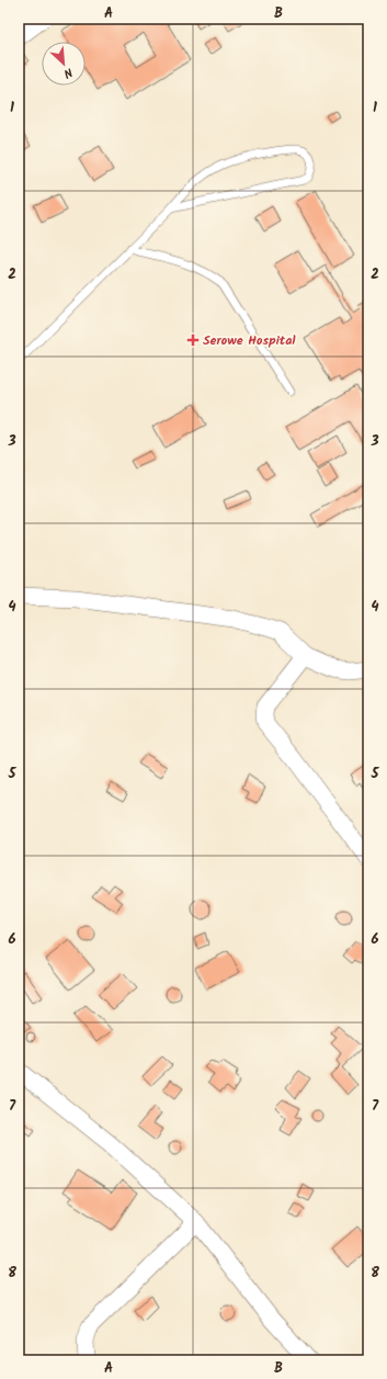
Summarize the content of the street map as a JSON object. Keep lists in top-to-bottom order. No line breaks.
{"places":{"health":["Serowe Hospital"]},"north":"bottom right","grid":{"columns":["A","B"],"rows":["1","2","3","4","5","6","7","8"]}}
